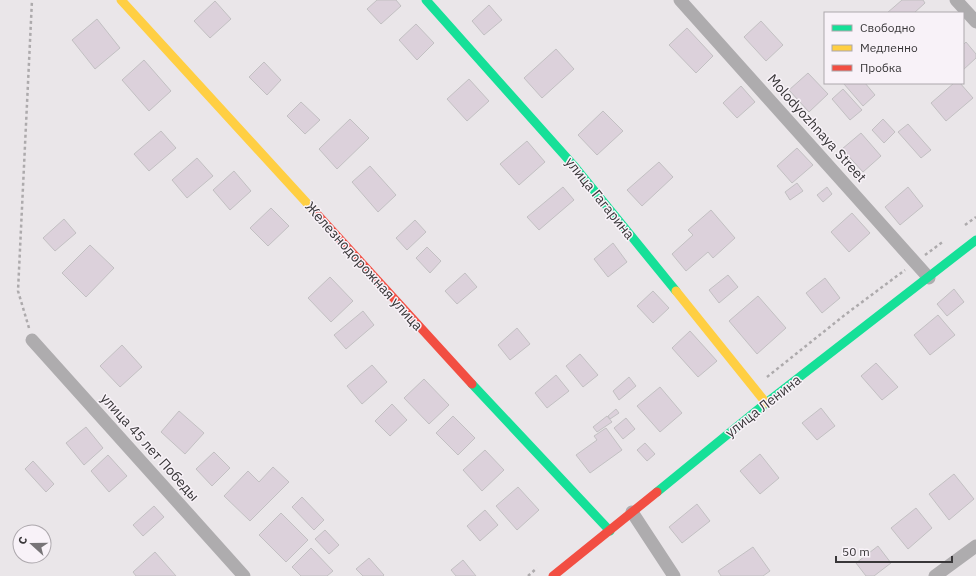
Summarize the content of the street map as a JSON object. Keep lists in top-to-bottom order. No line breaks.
{"streets":{"street":["Molodyozhnaya Street","улица Гагарина","Железнодорожная улица","улица Ленина","улица 45 лет Победы"]},"crossings":[["Molodyozhnaya Street","улица Ленина"],["улица Гагарина","улица Ленина"],["Железнодорожная улица","улица Ленина"]],"legend":["Свободно","Медленно","Пробка"],"scale_bar":"50 m","north":"left"}
